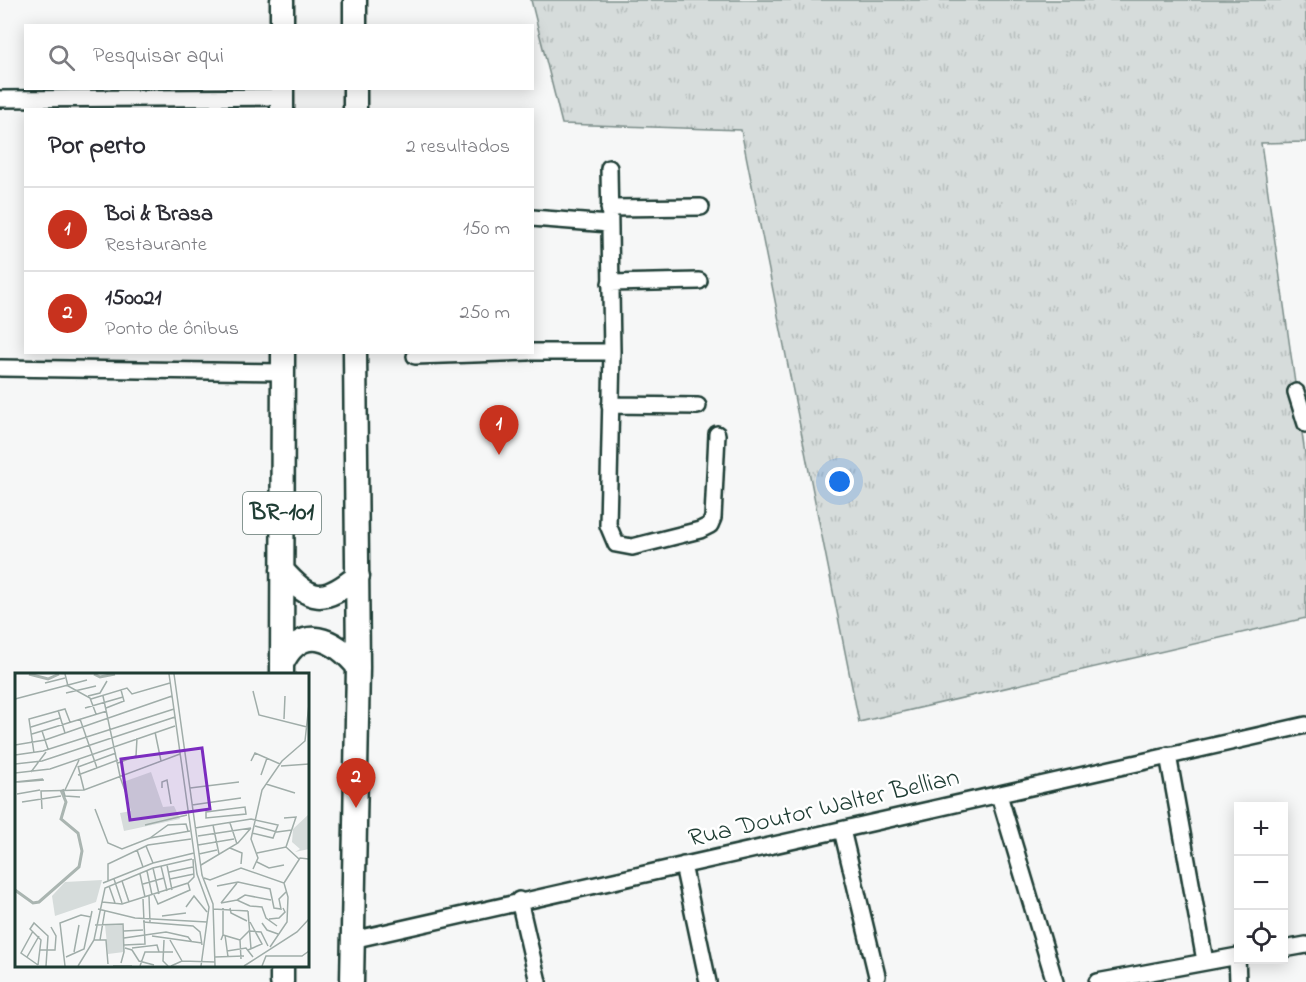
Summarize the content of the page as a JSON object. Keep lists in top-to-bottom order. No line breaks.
{"streets":{"highway":["BR-101"],"street":["Rua Doutor Walter Bellian"]},"crossings":[["BR-101","Rua Doutor Walter Bellian"]],"page":{"search":"Pesquisar aqui","heading":["Por perto","2 resultados"],"list":[{"mark":"1","name":"Boi & Brasa","note":"Restaurante","value":"150 m"},{"mark":"2","name":"150021","note":"Ponto de ônibus","value":"250 m"}],"pins":["1","2"],"map_buttons":["+","−"]}}
